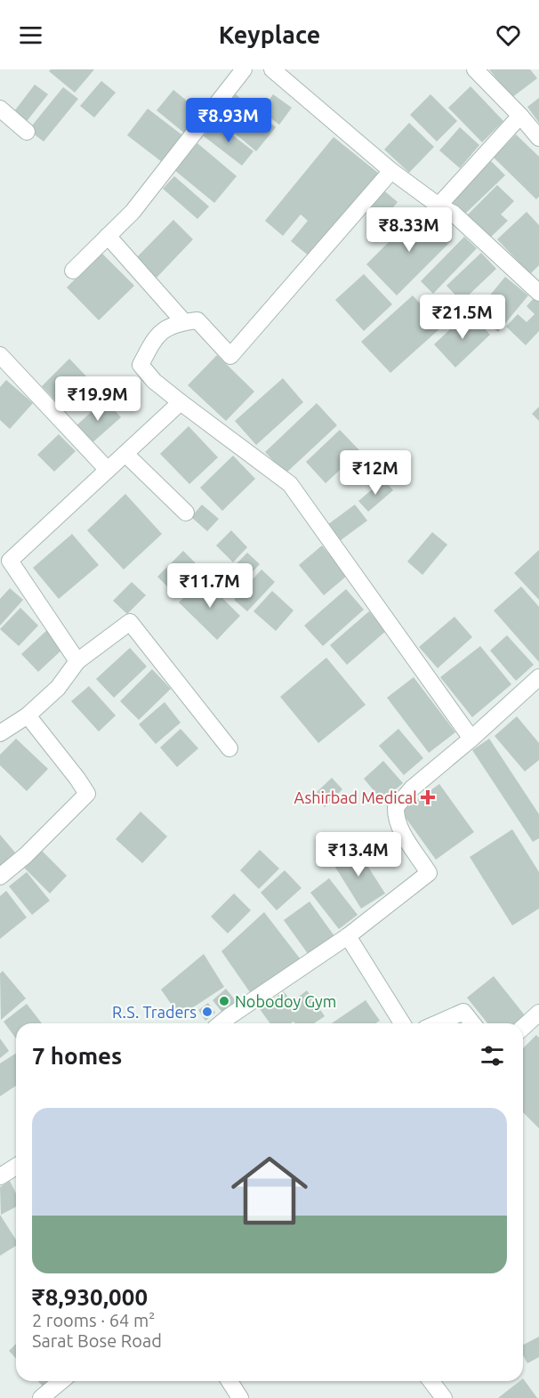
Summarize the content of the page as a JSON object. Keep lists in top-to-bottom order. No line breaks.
{"places":{"health":["Ashirbad Medical"],"other":["Nobodoy Gym","R.S. Traders"]},"page":{"header":"Keyplace","price":["₹8.93M","₹8.33M","₹21.5M","₹19.9M","₹12M","₹11.7M","₹13.4M"],"heading":"7 homes","list":[{"name":"₹8,930,000","note":"2 rooms · 64 m² · Sarat Bose Road"}]}}
